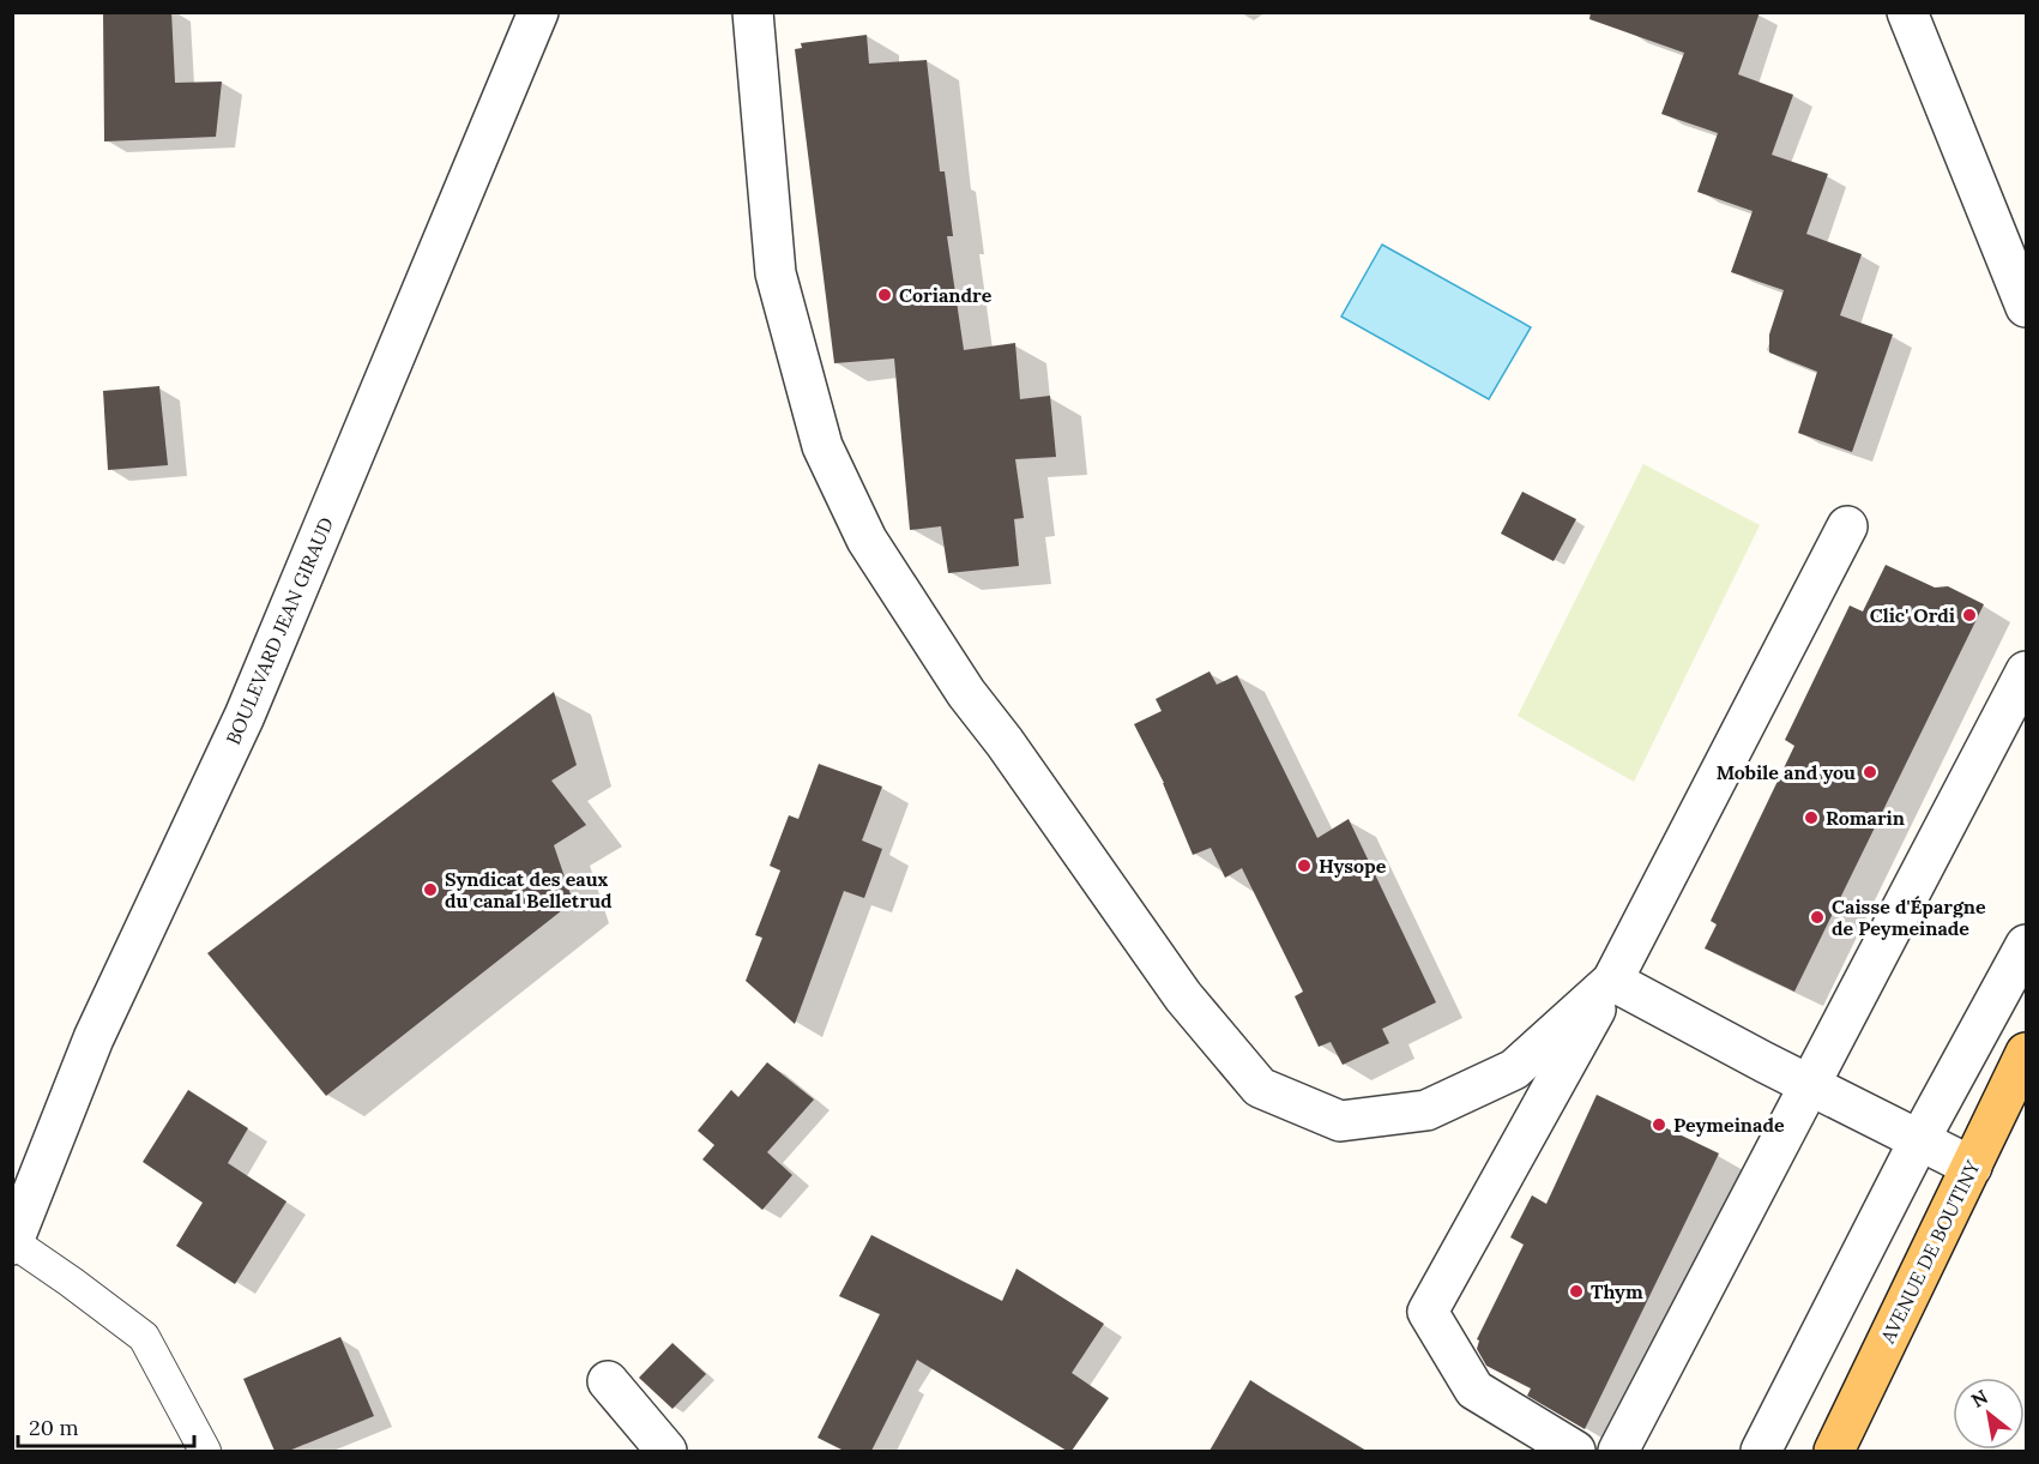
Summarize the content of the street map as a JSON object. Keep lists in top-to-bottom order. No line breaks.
{"streets":{"main road":["AVENUE DE BOUTINY"],"street":["BOULEVARD JEAN GIRAUD"]},"places":["Coriandre","Clic' Ordi","Mobile and you","Romarin","Hysope","Syndicat des eaux du canal Belletrud","Caisse d'Épargne de Peymeinade","Peymeinade","Thym"],"scale_bar":"20 m","north":"top left"}
